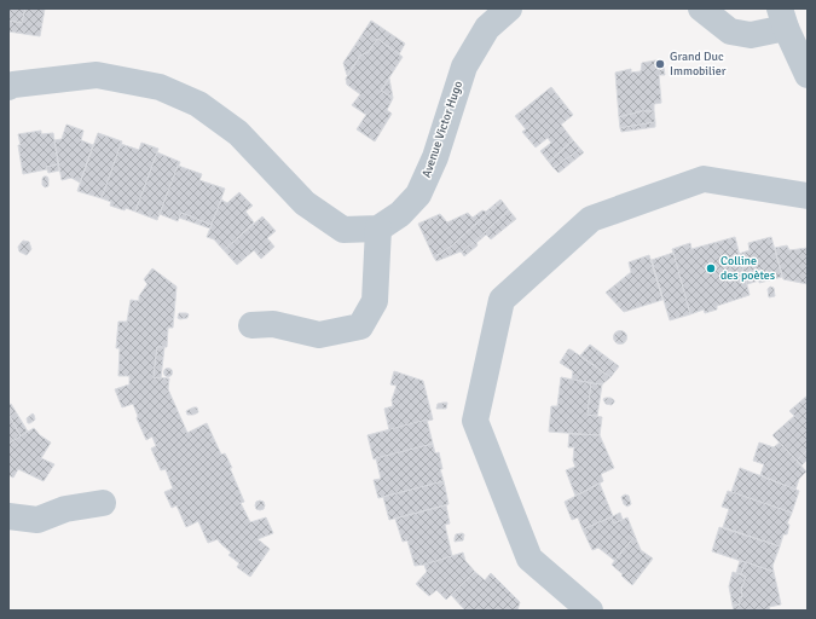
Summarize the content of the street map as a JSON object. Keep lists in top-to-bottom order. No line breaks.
{"streets":{"street":["Avenue Victor Hugo"]},"places":["Grand Duc Immobilier","Colline des poètes"]}
